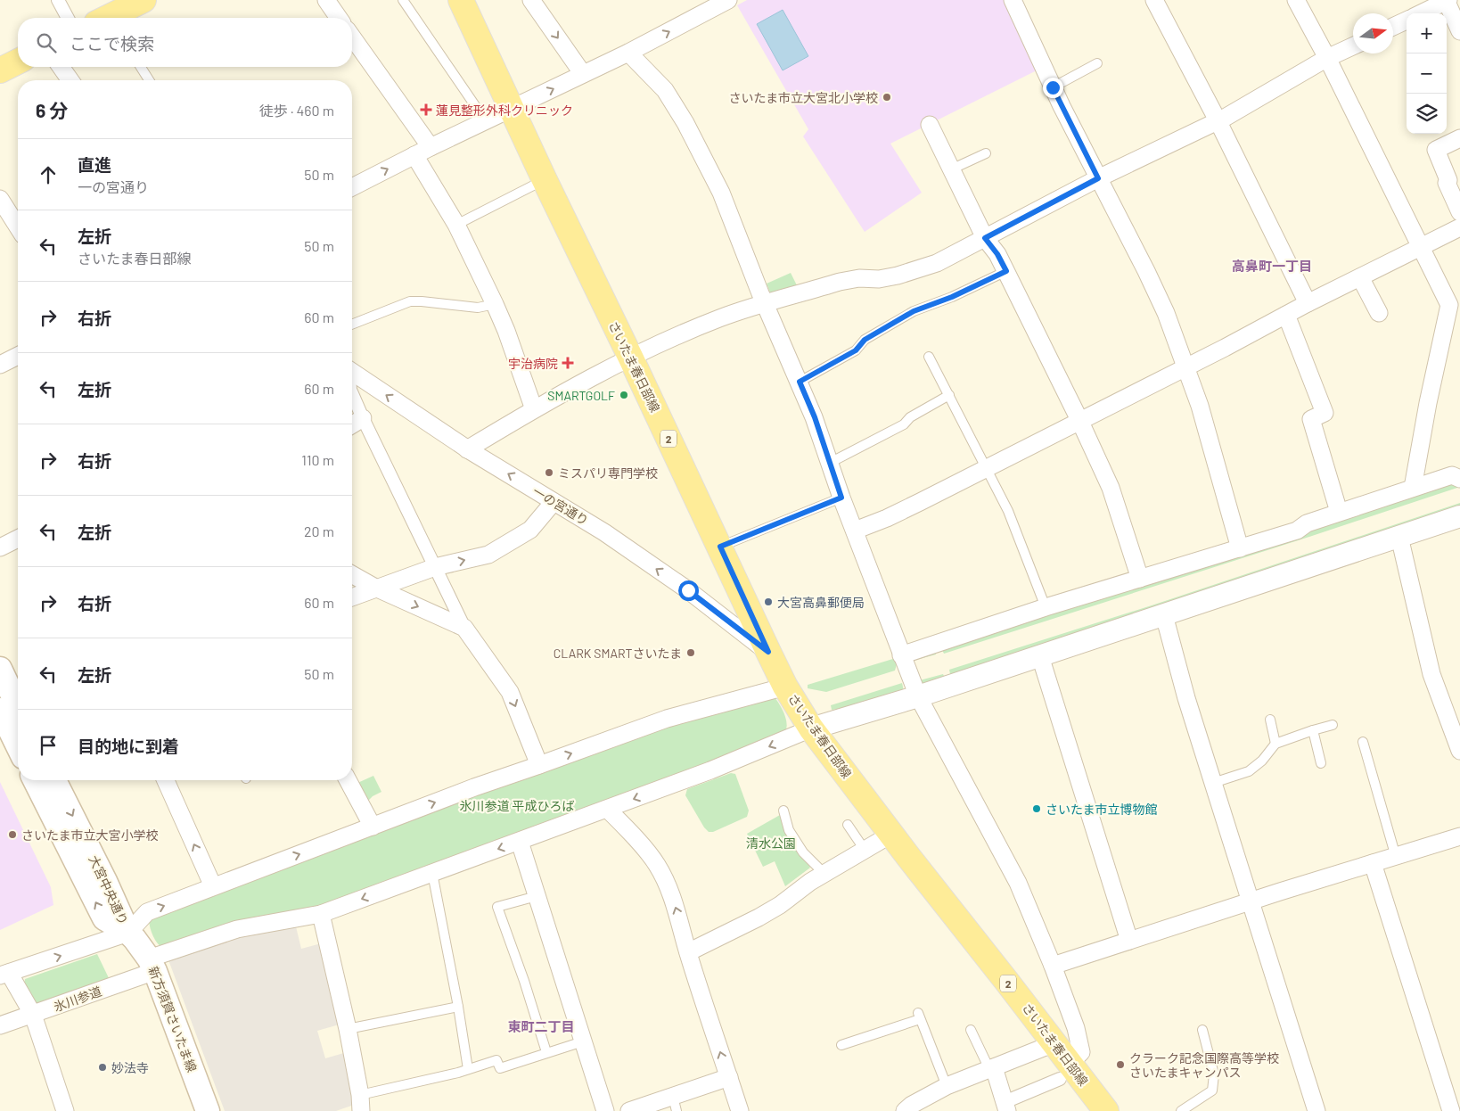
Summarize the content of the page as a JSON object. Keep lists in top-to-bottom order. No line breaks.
{"streets":{"main road":["さいたま春日部線","2","大宮中央通り","新方須賀さいたま線"],"street":["一の宮通り","氷川参道"]},"crossings":[["さいたま春日部線","一の宮通り"],["さいたま春日部線","氷川参道"],["大宮中央通り","新方須賀さいたま線"],["氷川参道","新方須賀さいたま線"]],"one_way":["一の宮通り"],"districts":["高鼻町一丁目","東町二丁目"],"parks":["氷川参道 平成ひろば","清水公園"],"places":{"other":["さいたま市立大宮北小学校","SMARTGOLF","ミスパリ専門学校","大宮高鼻郵便局","CLARK SMARTさいたま","さいたま市立博物館","さいたま市立大宮小学校","クラーク記念国際高等学校 さいたまキャンパス","妙法寺"],"health":["蓮見整形外科クリニック","宇治病院"]},"north":"right","page":{"map_buttons":["+","−"],"search":"ここで検索","heading":["6 分","徒歩 · 460 m"],"list":[["直進","一の宮通り","50 m"],["左折","さいたま春日部線","50 m"],["右折","60 m"],["左折","60 m"],["右折","110 m"],["左折","20 m"],["右折","60 m"],["左折","50 m"],"目的地に到着"]}}
